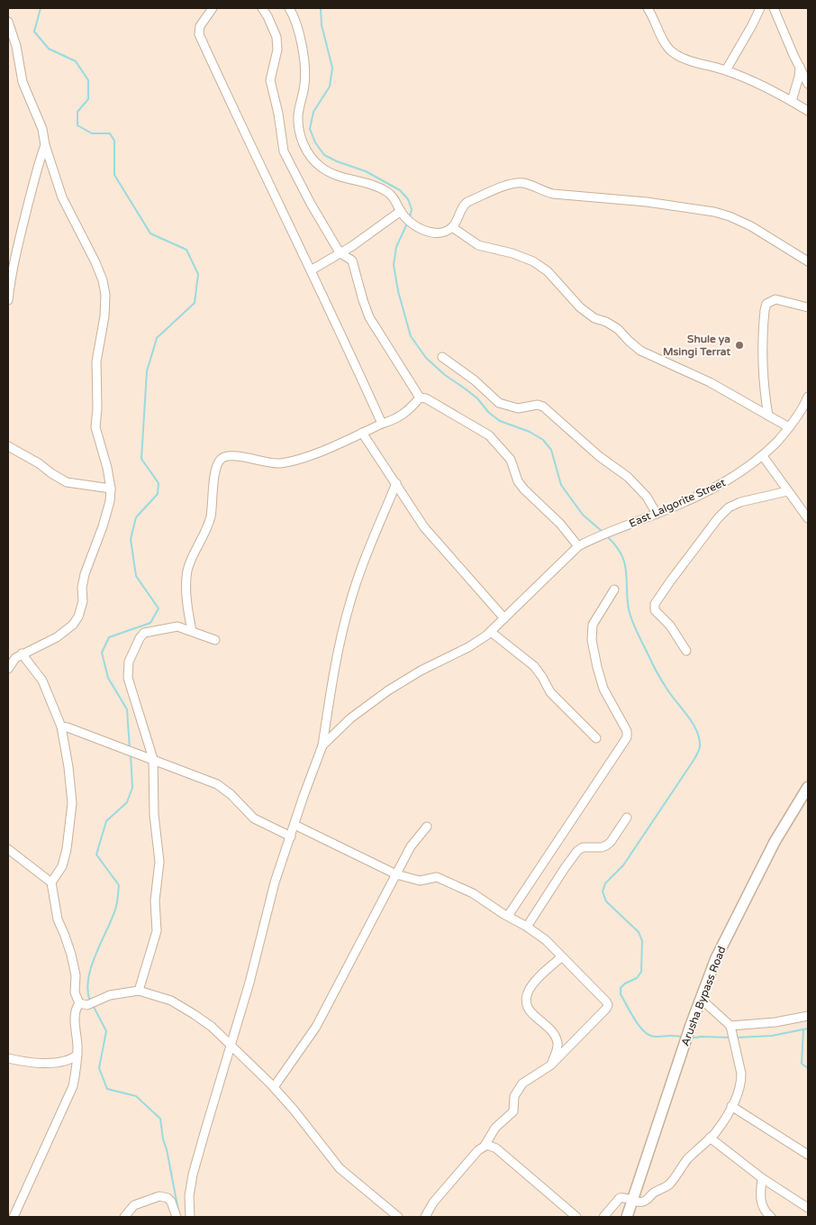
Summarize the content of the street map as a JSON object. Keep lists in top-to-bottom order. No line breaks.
{"streets":{"main road":["Arusha Bypass Road"],"street":["East Lalgorite Street"]},"places":["Shule ya Msingi Terrat"]}
